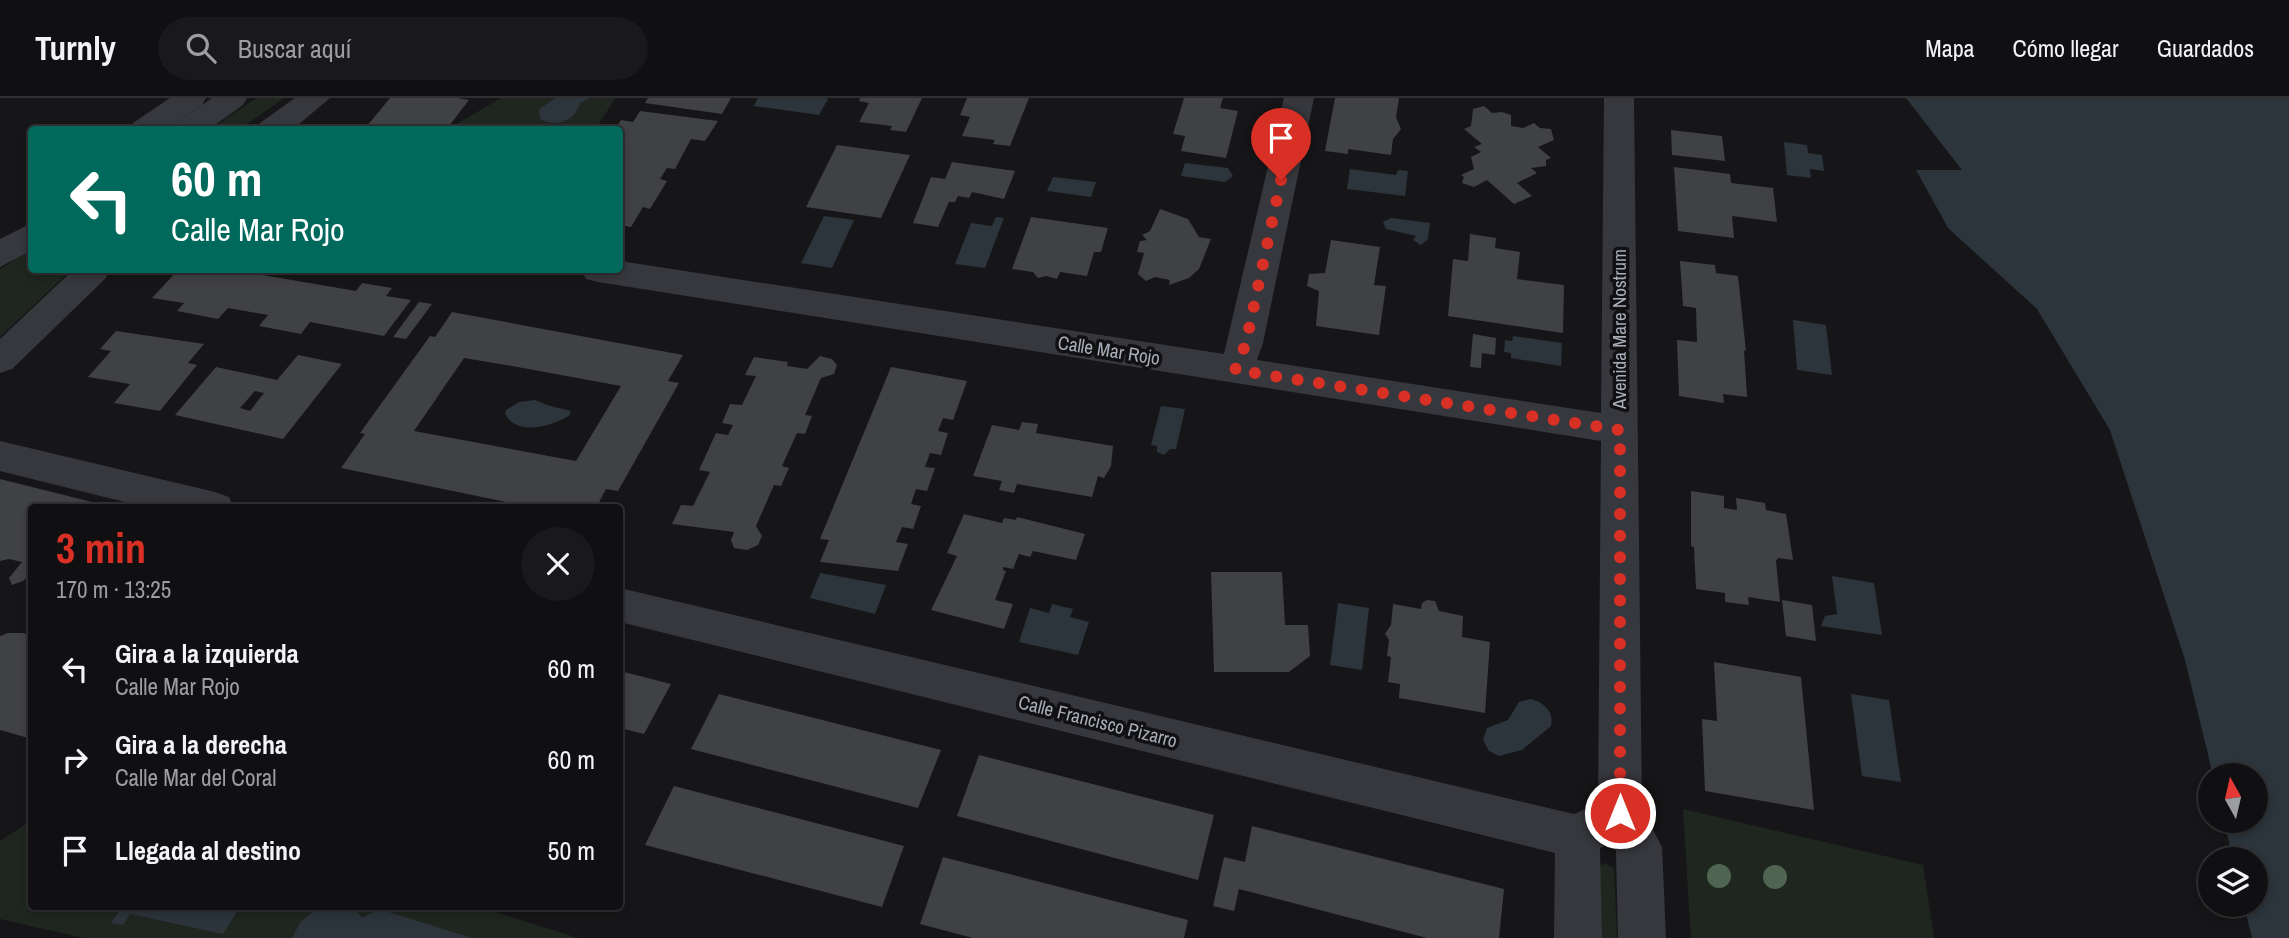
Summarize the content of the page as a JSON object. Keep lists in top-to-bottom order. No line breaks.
{"streets":{"street":["Avenida Mare Nostrum","Calle Mar Rojo","Calle Francisco Pizarro"]},"crossings":[["Avenida Mare Nostrum","Calle Mar Rojo"]],"north":"top","page":{"header":"Turnly","search":"Buscar aquí","nav":["Mapa","Cómo llegar","Guardados"],"turn":["60 m","Calle Mar Rojo"],"heading":["3 min","170 m · 13:25"],"list":[{"name":"Gira a la izquierda","note":"Calle Mar Rojo","value":"60 m"},{"name":"Gira a la derecha","note":"Calle Mar del Coral","value":"60 m"},{"name":"Llegada al destino","value":"50 m"}]}}
